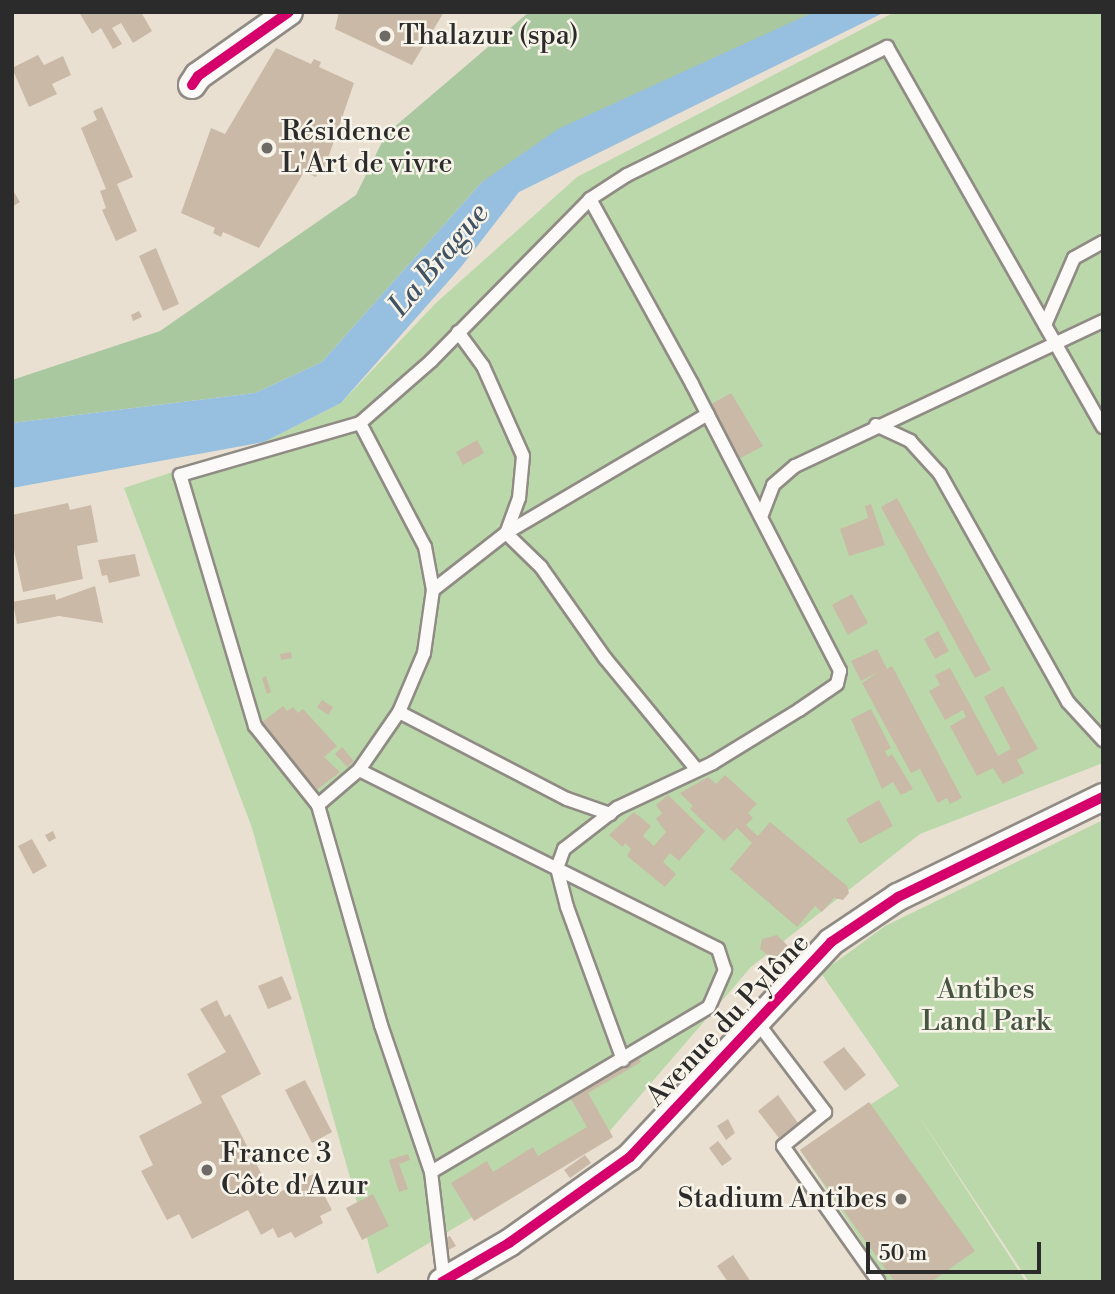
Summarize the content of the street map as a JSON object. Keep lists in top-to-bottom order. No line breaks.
{"streets":{"street":["Avenue du Pylône"]},"water":["La Brague"],"parks":["Antibes Land Park"],"places":["Thalazur (spa)","Résidence L'Art de vivre","France 3 Côte d'Azur","Stadium Antibes"],"scale_bar":"50 m"}
